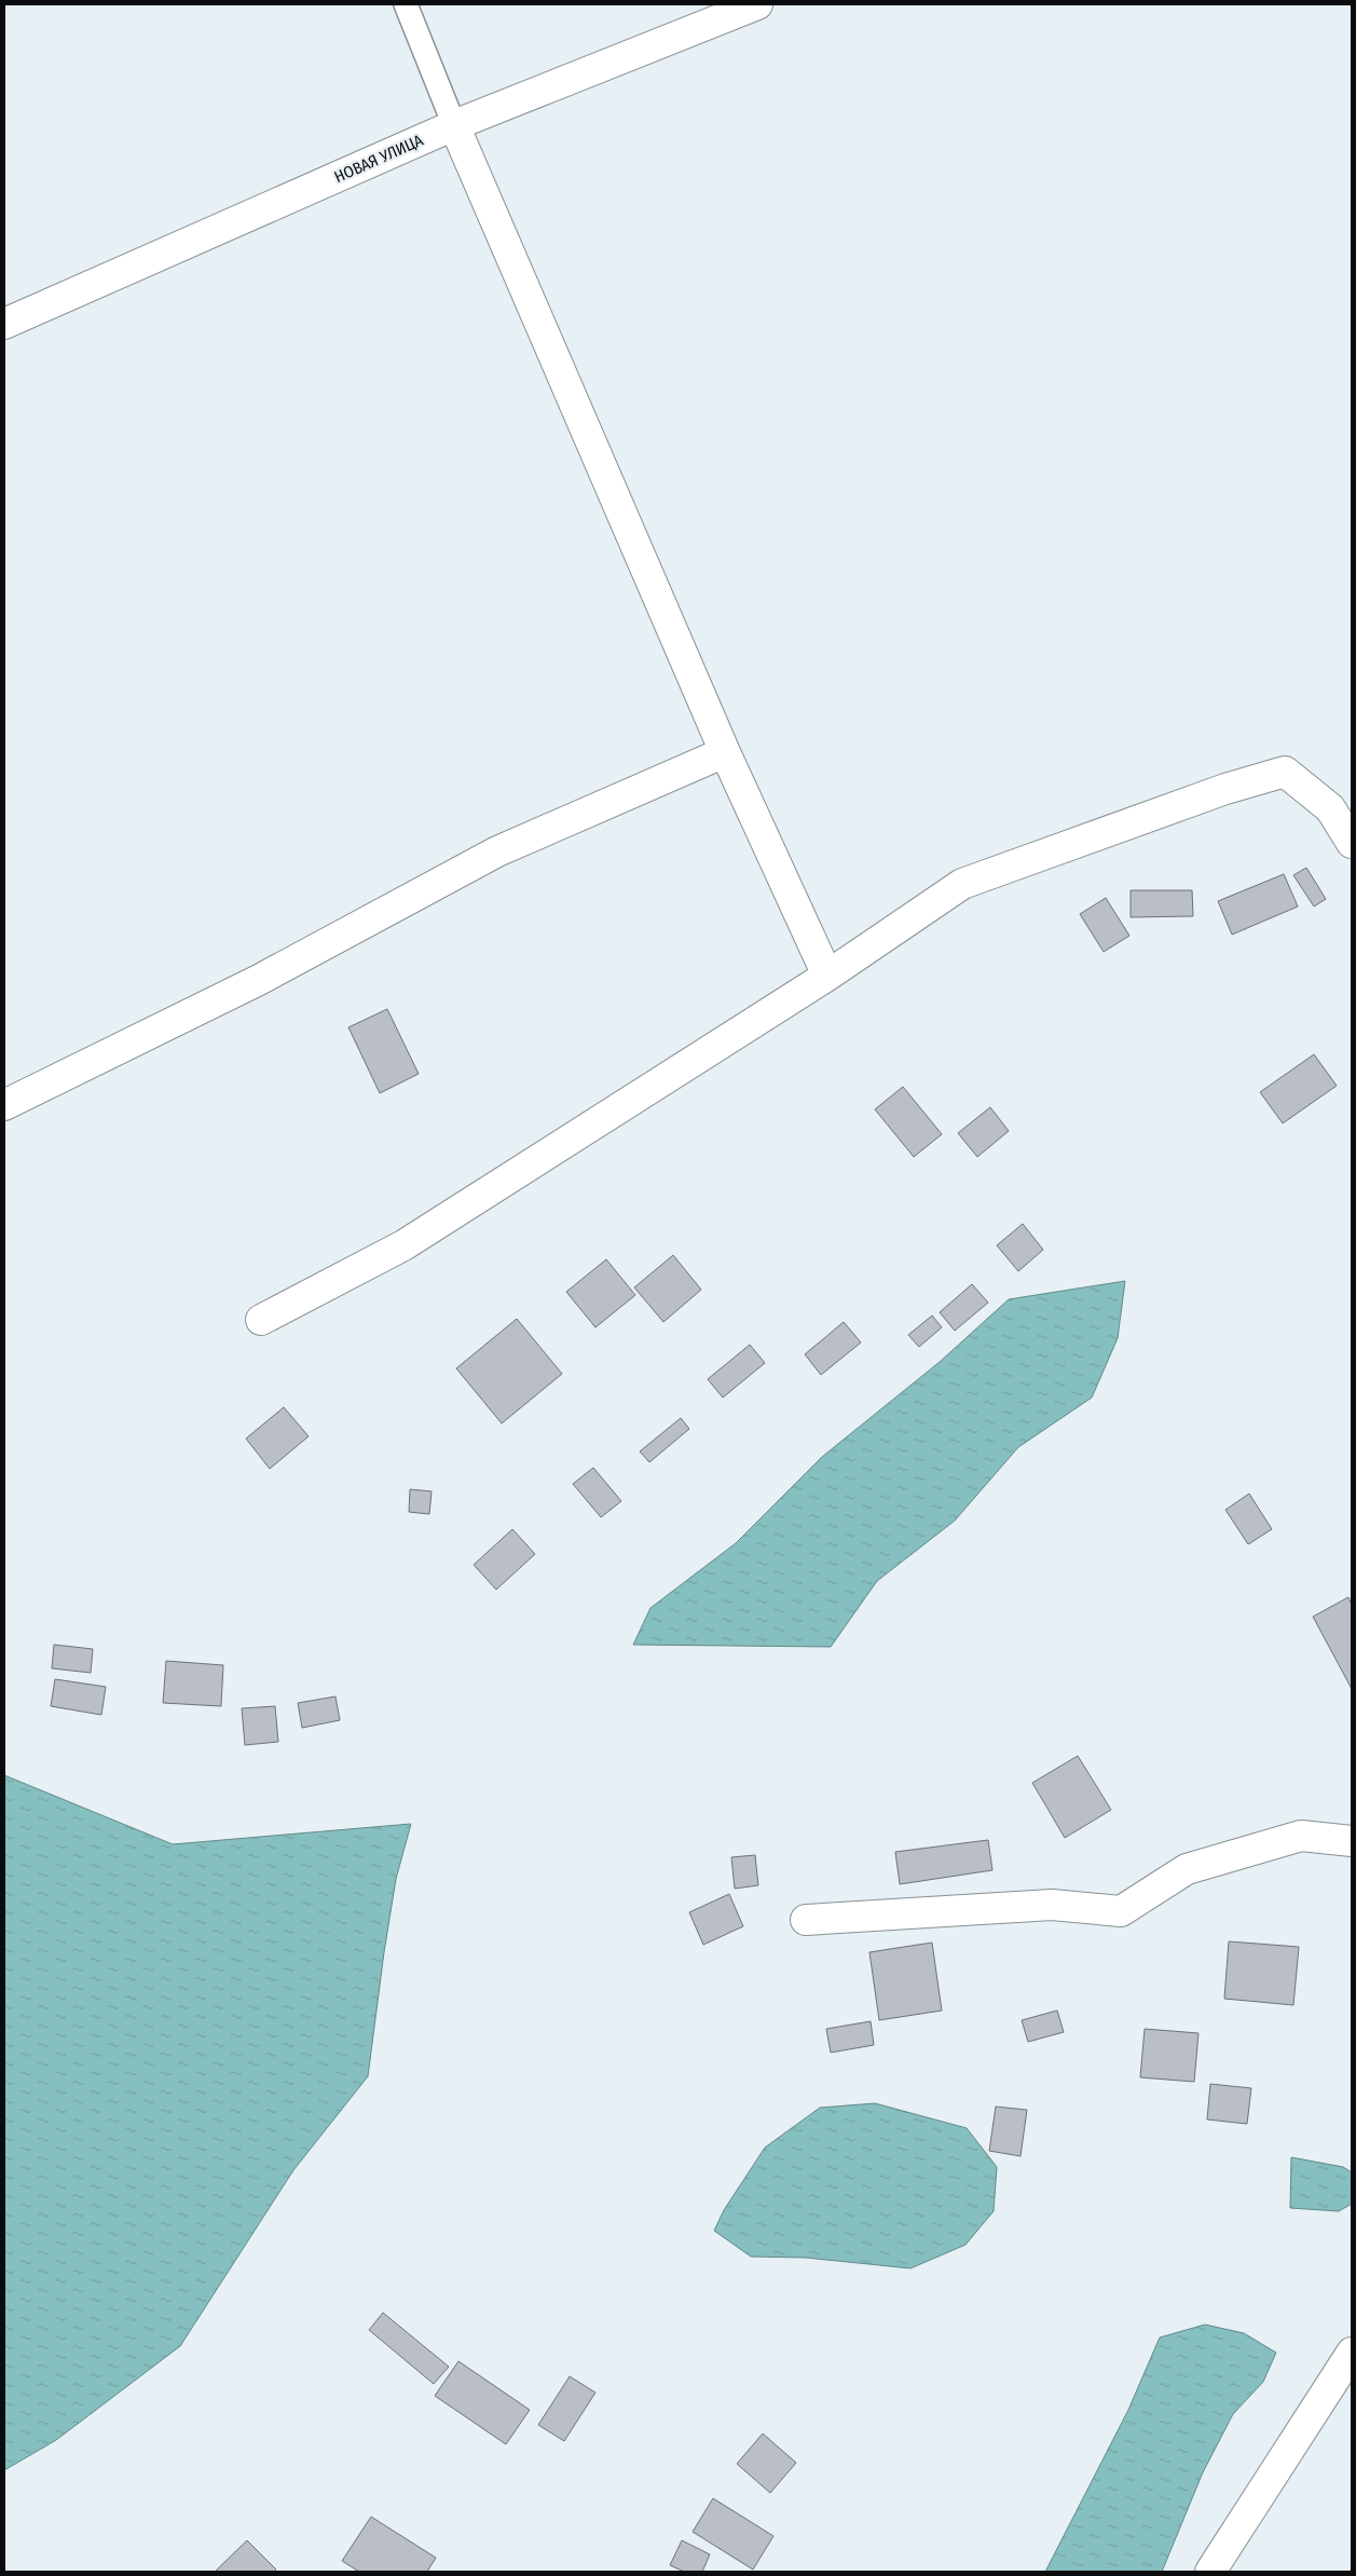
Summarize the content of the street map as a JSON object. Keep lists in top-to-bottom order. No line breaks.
{"streets":{"street":["НОВАЯ УЛИЦА"]}}
